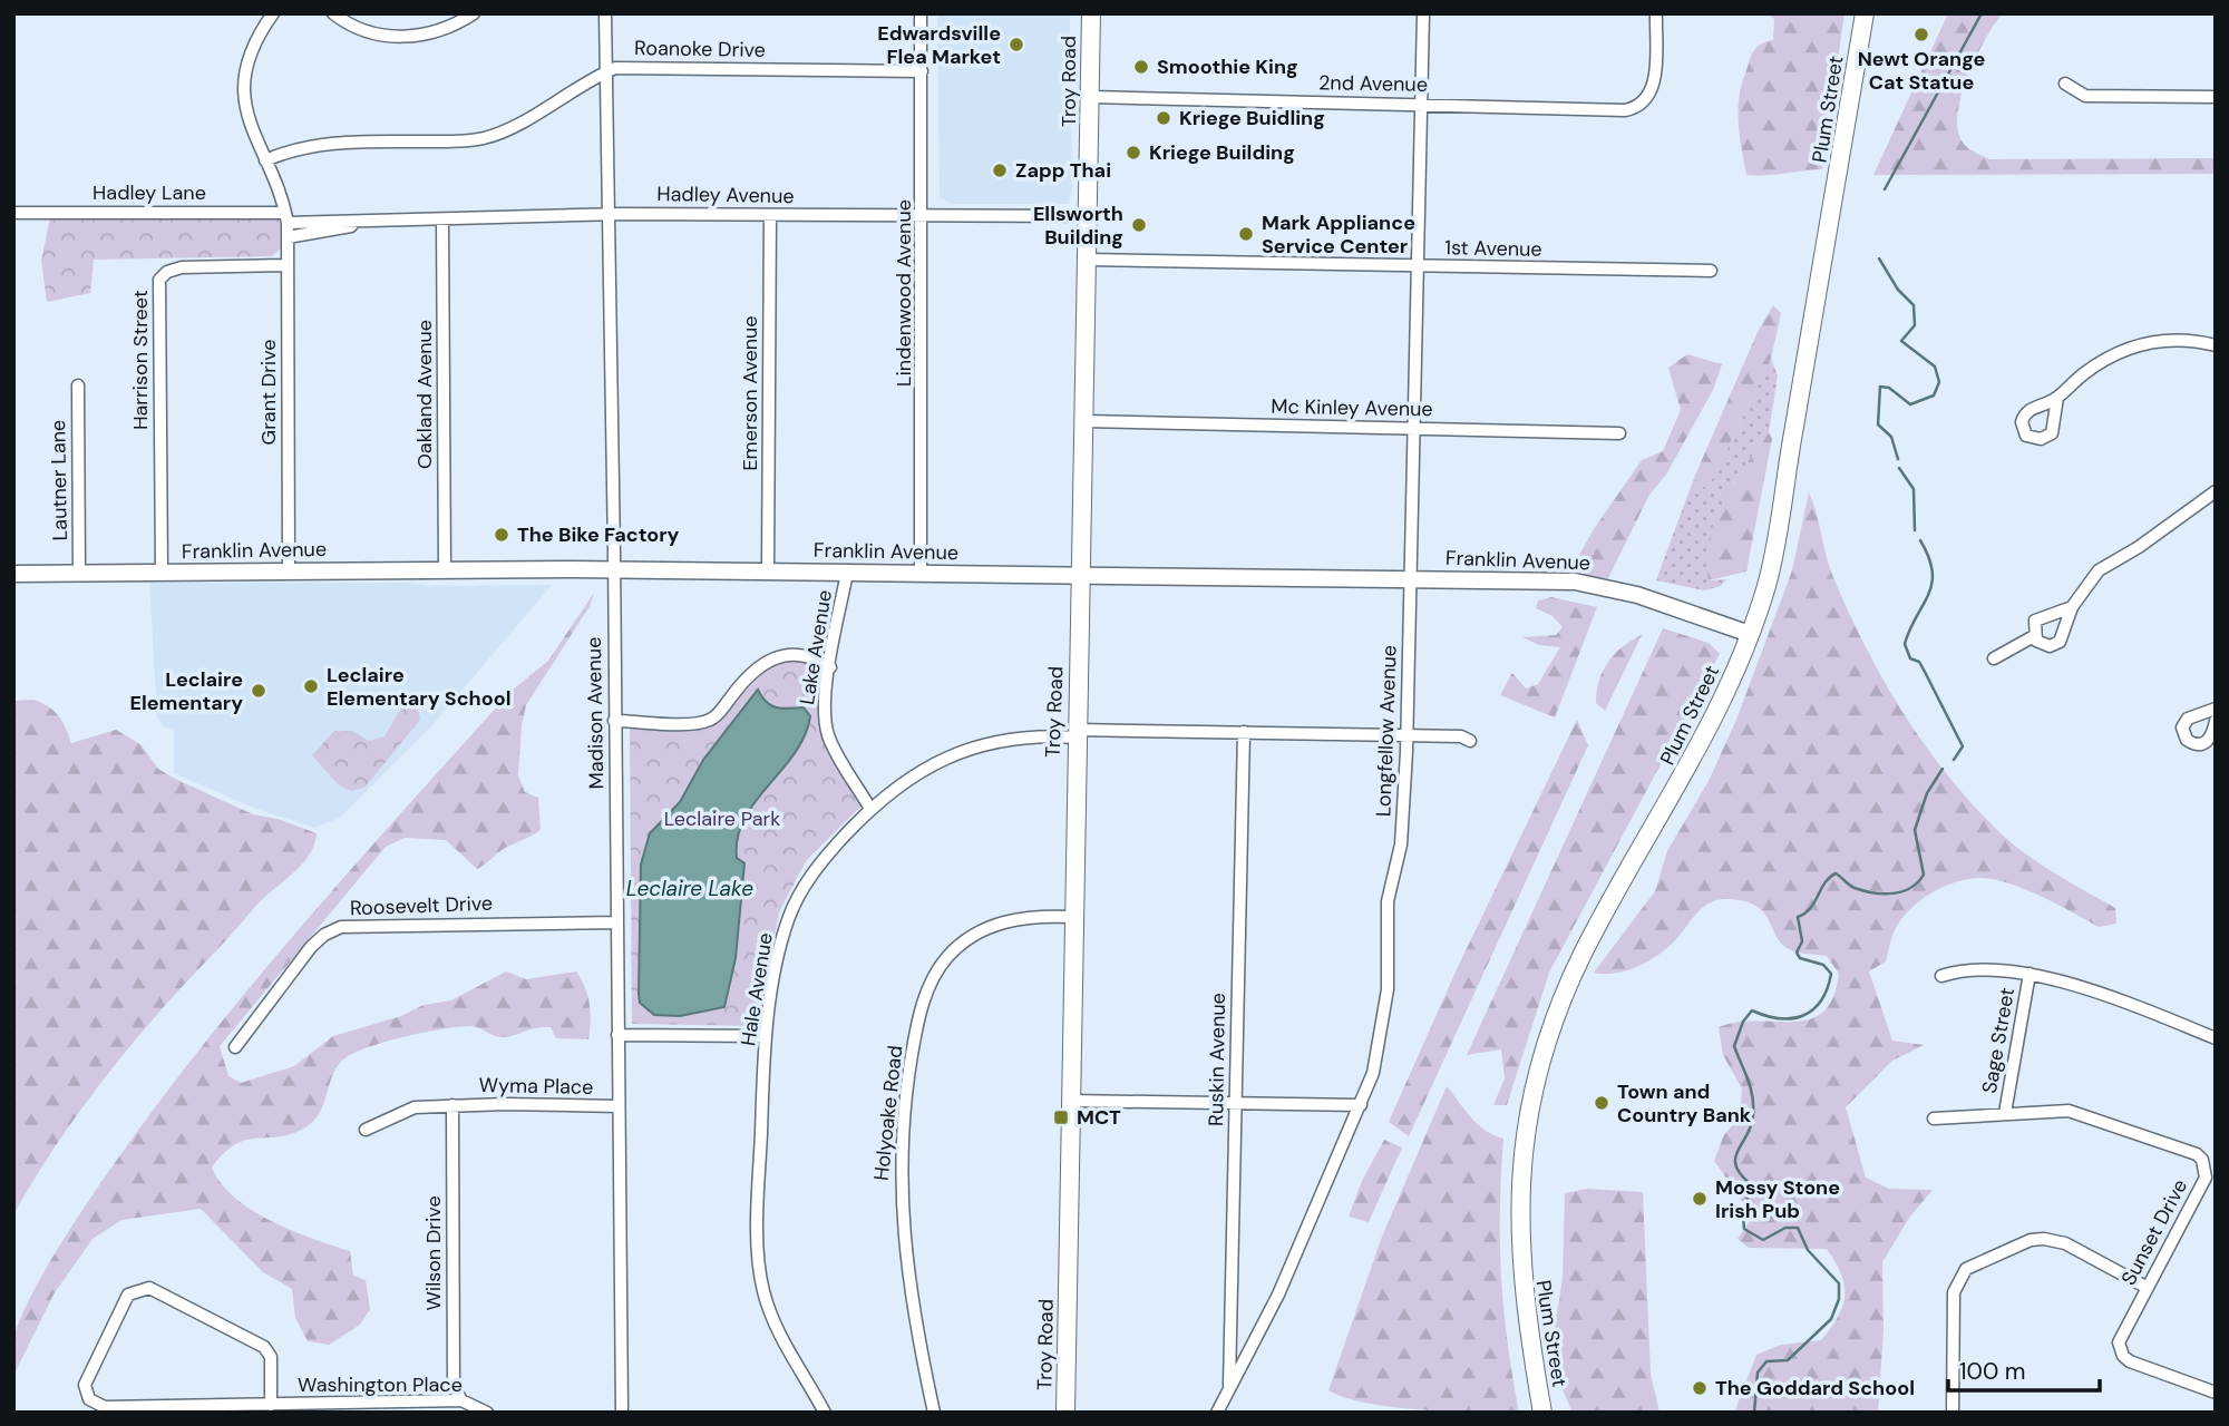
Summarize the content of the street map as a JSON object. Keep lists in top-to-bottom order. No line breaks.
{"streets":{"main road":["Troy Road","Plum Street"],"street":["Roanoke Drive","2nd Avenue","Hadley Lane","Hadley Avenue","1st Avenue","Lindenwood Avenue","Harrison Street","Grant Drive","Emerson Avenue","Oakland Avenue","Mc Kinley Avenue","Lautner Lane","Franklin Avenue","Lake Avenue","Madison Avenue","Longfellow Avenue","Roosevelt Drive","Hale Avenue","Sage Street","Ruskin Avenue","Wyma Place","Holyoake Road","Sunset Drive","Wilson Drive","Washington Place"]},"crossings":[["Roanoke Drive","Lindenwood Avenue"],["Roanoke Drive","Madison Avenue"],["Troy Road","2nd Avenue"],["Troy Road","Hadley Avenue"],["Troy Road","1st Avenue"],["Troy Road","Mc Kinley Avenue"],["Troy Road","Franklin Avenue"],["Troy Road","Hale Avenue"],["Troy Road","Holyoake Road"],["2nd Avenue","Longfellow Avenue"],["Plum Street","Franklin Avenue"],["Hadley Lane","Hadley Avenue"],["Hadley Lane","Grant Drive"],["Hadley Avenue","Lindenwood Avenue"],["Hadley Avenue","Grant Drive"],["Hadley Avenue","Emerson Avenue"],["Hadley Avenue","Oakland Avenue"],["Hadley Avenue","Madison Avenue"],["1st Avenue","Longfellow Avenue"],["Lindenwood Avenue","Franklin Avenue"],["Harrison Street","Grant Drive"],["Harrison Street","Franklin Avenue"],["Grant Drive","Franklin Avenue"],["Emerson Avenue","Franklin Avenue"],["Oakland Avenue","Franklin Avenue"],["Mc Kinley Avenue","Longfellow Avenue"],["Lautner Lane","Franklin Avenue"],["Franklin Avenue","Lake Avenue"],["Franklin Avenue","Madison Avenue"],["Franklin Avenue","Longfellow Avenue"],["Lake Avenue","Hale Avenue"],["Madison Avenue","Roosevelt Drive"],["Madison Avenue","Wyma Place"],["Longfellow Avenue","Hale Avenue"],["Longfellow Avenue","Ruskin Avenue"],["Hale Avenue","Ruskin Avenue"],["Sage Street","Sunset Drive"],["Wyma Place","Wilson Drive"],["Wilson Drive","Washington Place"]],"water":["Leclaire Lake"],"parks":["Leclaire Park"],"places":{"other":["Newt Orange Cat Statue","Edwardsville Flea Market","Smoothie King","Kriege Buidling","Kriege Building","Zapp Thai","Ellsworth Building","Mark Appliance Service Center","The Bike Factory","Leclaire Elementary School","Leclaire Elementary","Town and Country Bank","Mossy Stone Irish Pub","The Goddard School"],"transit":["MCT"]},"scale_bar":"100 m"}
